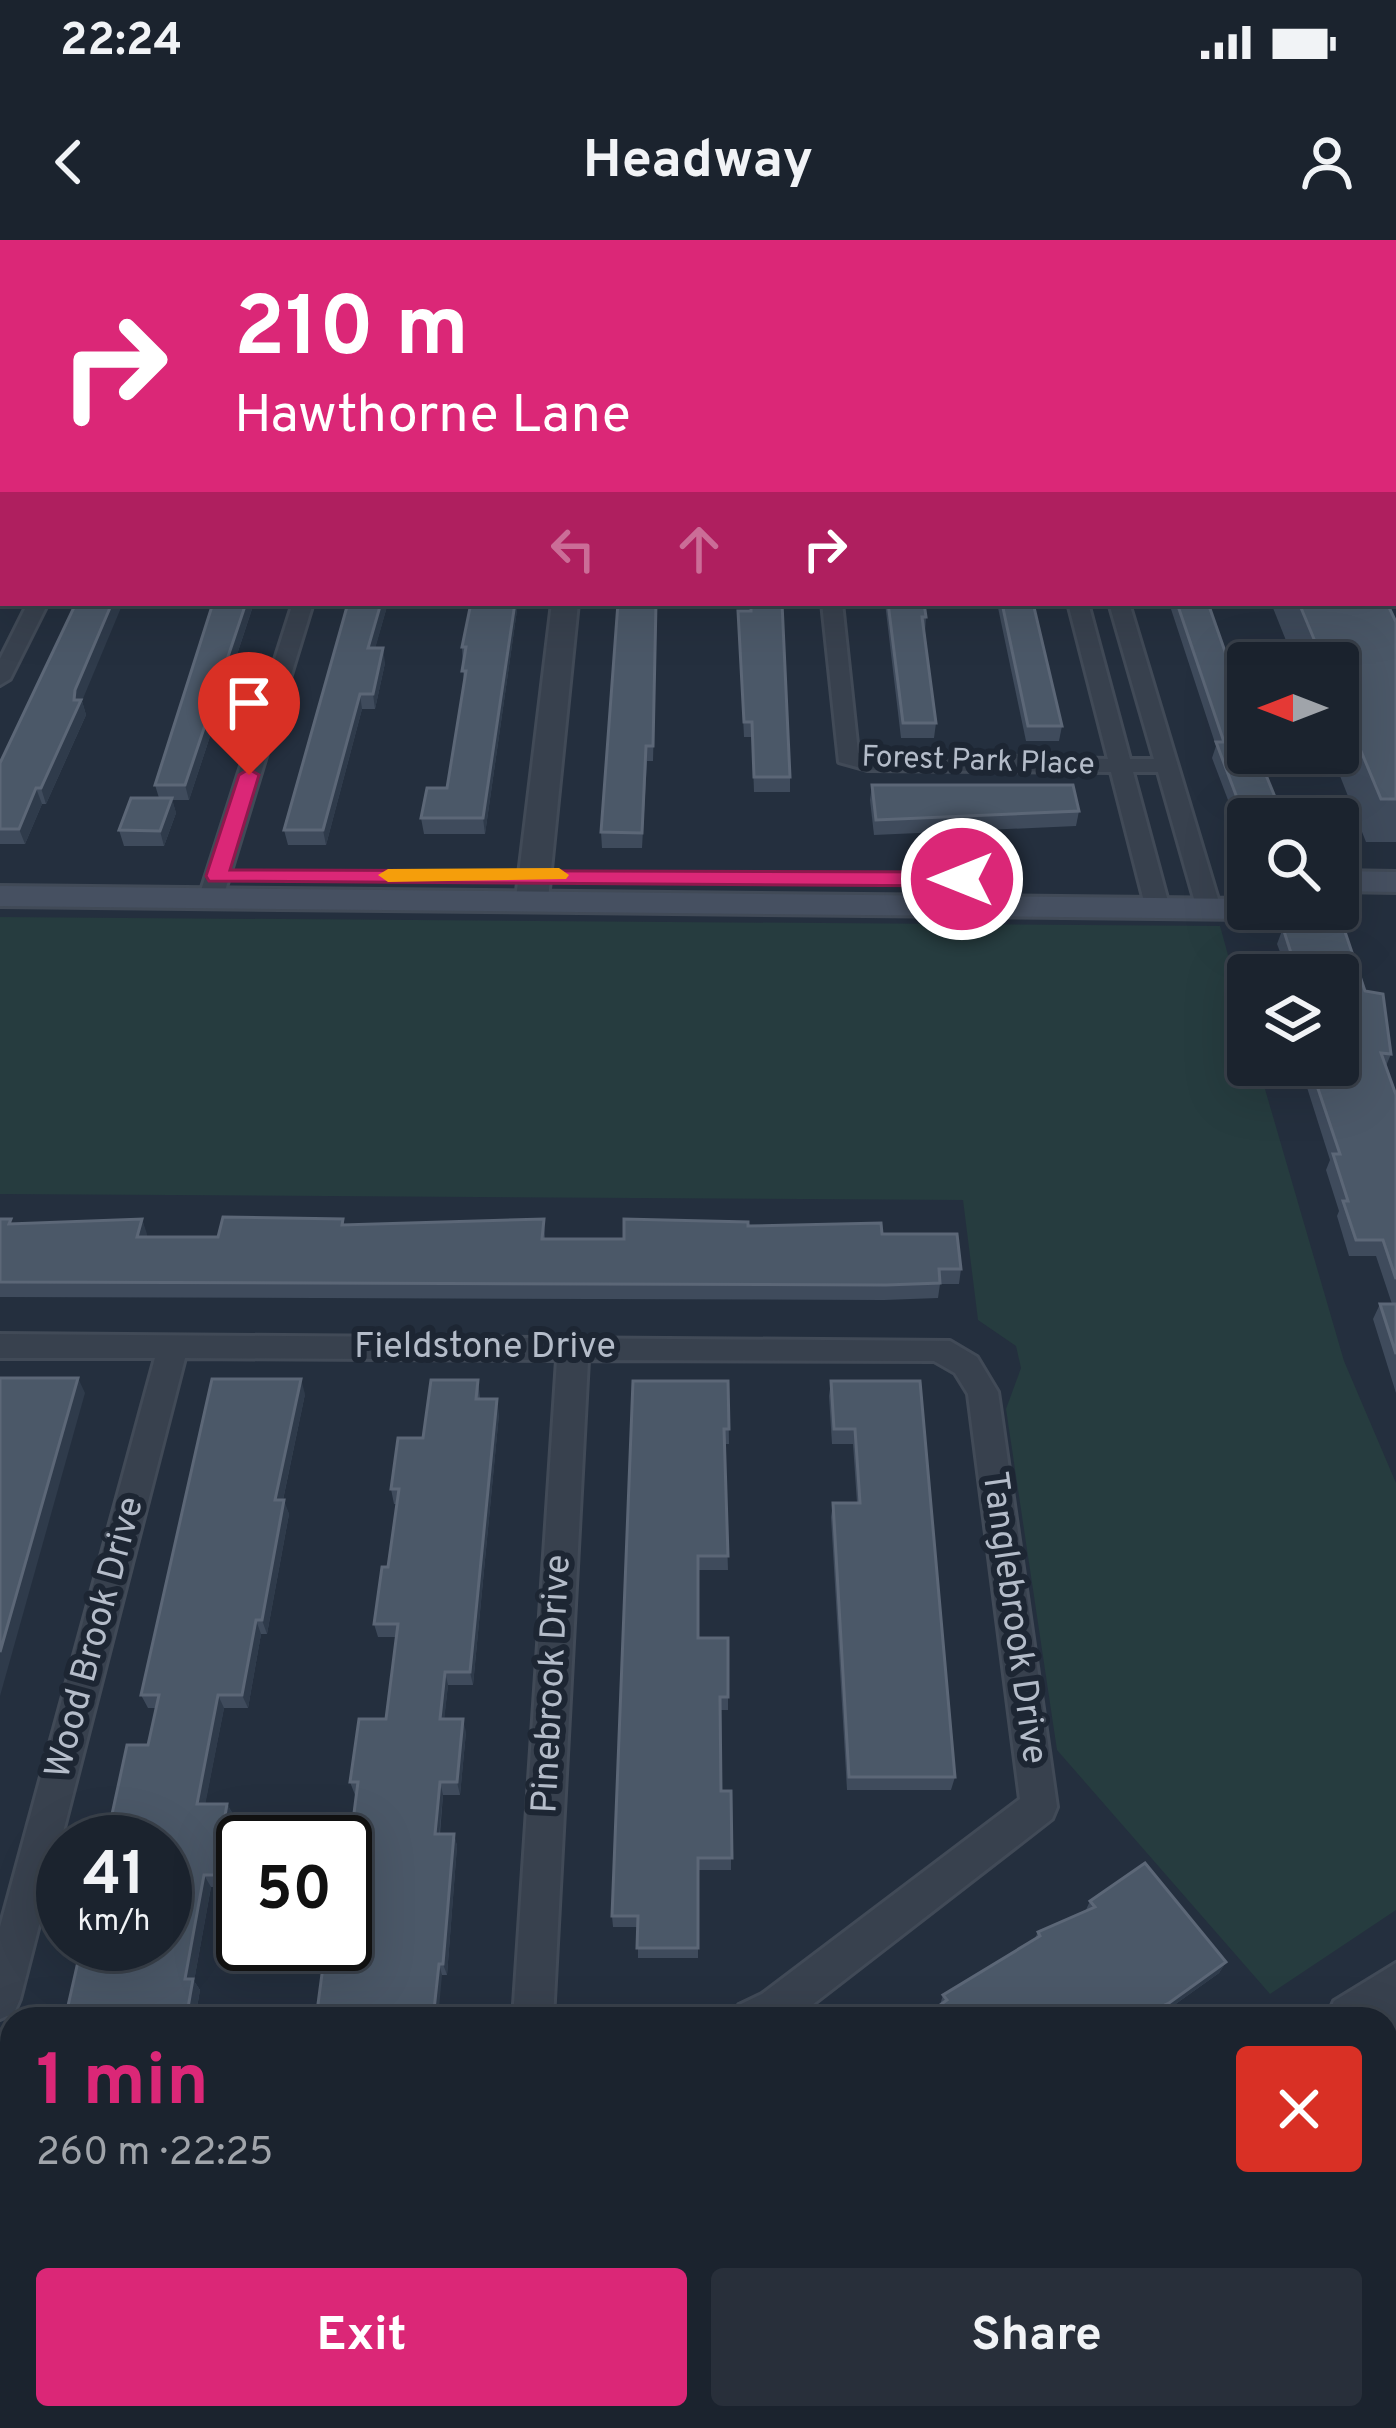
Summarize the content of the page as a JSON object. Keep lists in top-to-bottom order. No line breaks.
{"streets":{"street":["Forest Park Place","Fieldstone Drive","Tanglebrook Drive","Wood Brook Drive","Pinebrook Drive"]},"crossings":[["Fieldstone Drive","Tanglebrook Drive"],["Fieldstone Drive","Wood Brook Drive"],["Fieldstone Drive","Pinebrook Drive"]],"north":"left","page":{"status":"22:24","header":"Headway","turn":["210 m","Hawthorne Lane"],"speed":"41 km/h","limit":"50","heading":["1 min","260 m · 22:25"],"buttons":["Exit","Share"]}}
